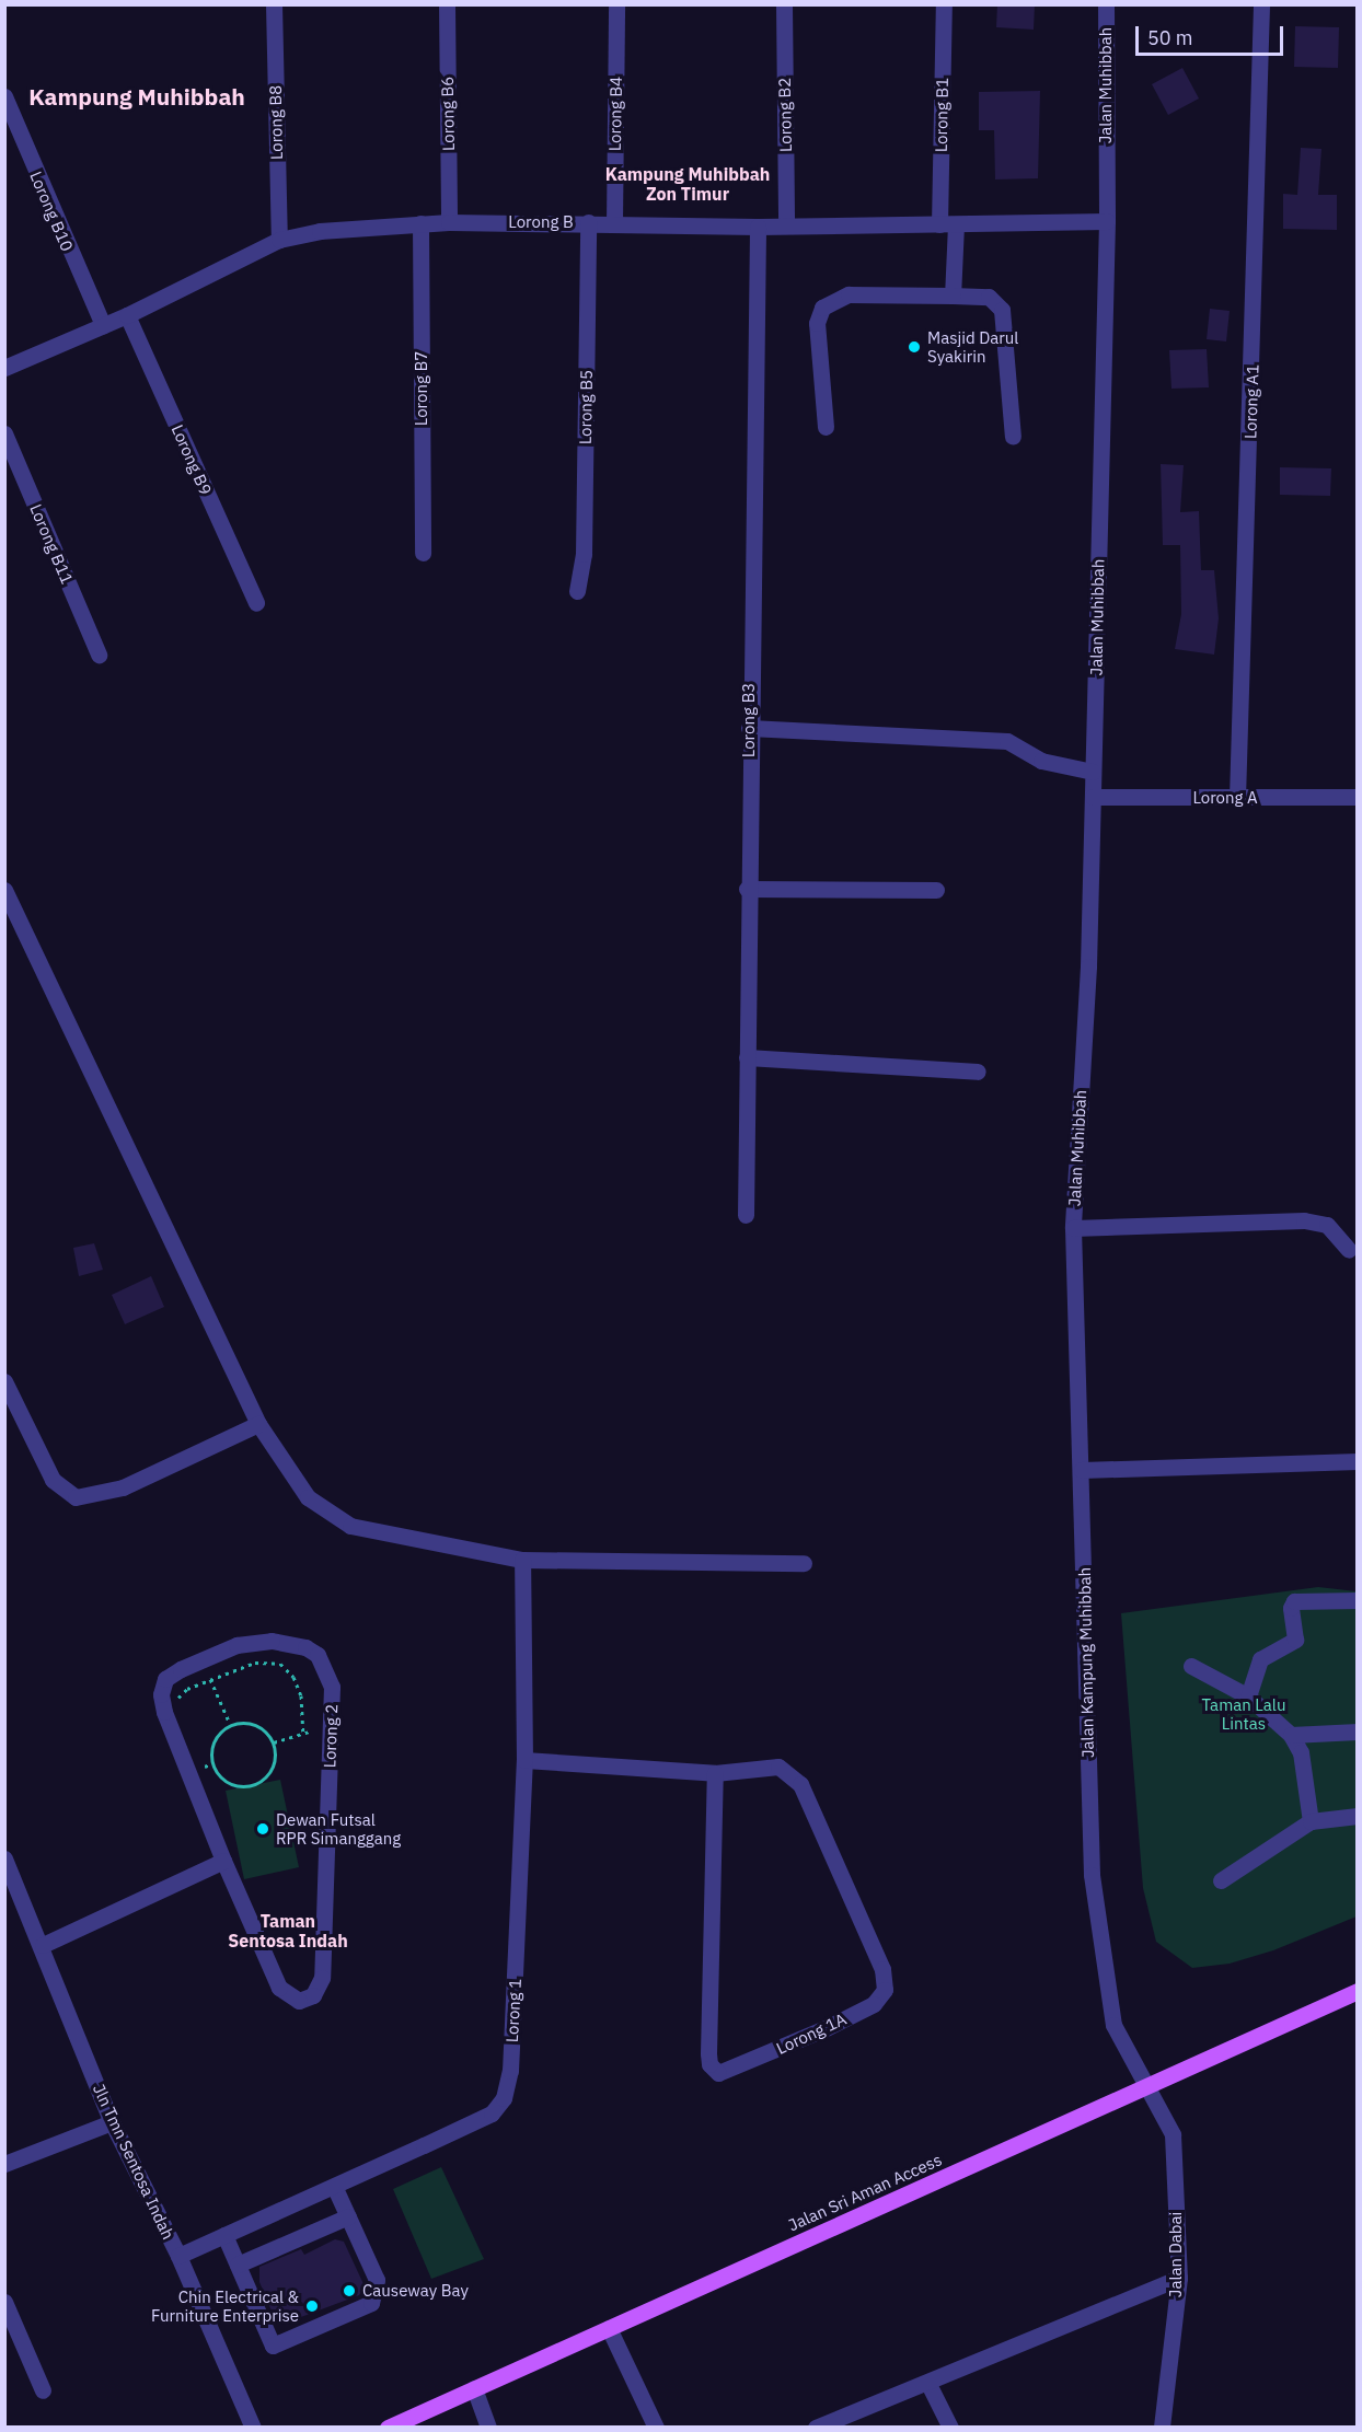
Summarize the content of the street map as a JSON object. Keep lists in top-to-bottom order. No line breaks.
{"streets":{"main road":["Jalan Sri Aman Access"],"street":["Jalan Muhibbah","Lorong B6","Lorong B4","Lorong B2","Lorong B1","Lorong B8","Lorong B10","Lorong B","Lorong B7","Lorong A1","Lorong B5","Lorong B9","Lorong B11","Lorong B3","Lorong A","Jalan Kampung Muhibbah","Lorong 2","Lorong 1","Lorong 1A","Jln Tmn Sentosa Indah","Jalan Dabai"]},"crossings":[["Jalan Muhibbah","Lorong B"],["Jalan Muhibbah","Lorong A"],["Jalan Muhibbah","Jalan Kampung Muhibbah"],["Lorong B6","Lorong B"],["Lorong B4","Lorong B"],["Lorong B2","Lorong B"],["Lorong B1","Lorong B"],["Lorong B8","Lorong B"],["Lorong B10","Lorong B"],["Lorong B","Lorong B7"],["Lorong B","Lorong B5"],["Lorong B","Lorong B9"],["Lorong B","Lorong B3"],["Lorong A1","Lorong A"],["Jalan Kampung Muhibbah","Jalan Sri Aman Access"],["Jalan Kampung Muhibbah","Jalan Dabai"],["Lorong 1","Lorong 1A"],["Lorong 1","Jln Tmn Sentosa Indah"],["Jalan Sri Aman Access","Jalan Dabai"]],"districts":["Kampung Muhibbah","Kampung Muhibbah Zon Timur","Taman Sentosa Indah"],"parks":["Taman Lalu Lintas"],"places":["Masjid Darul Syakirin","Dewan Futsal RPR Simanggang","Causeway Bay","Chin Electrical & Furniture Enterprise"],"scale_bar":"50 m"}
